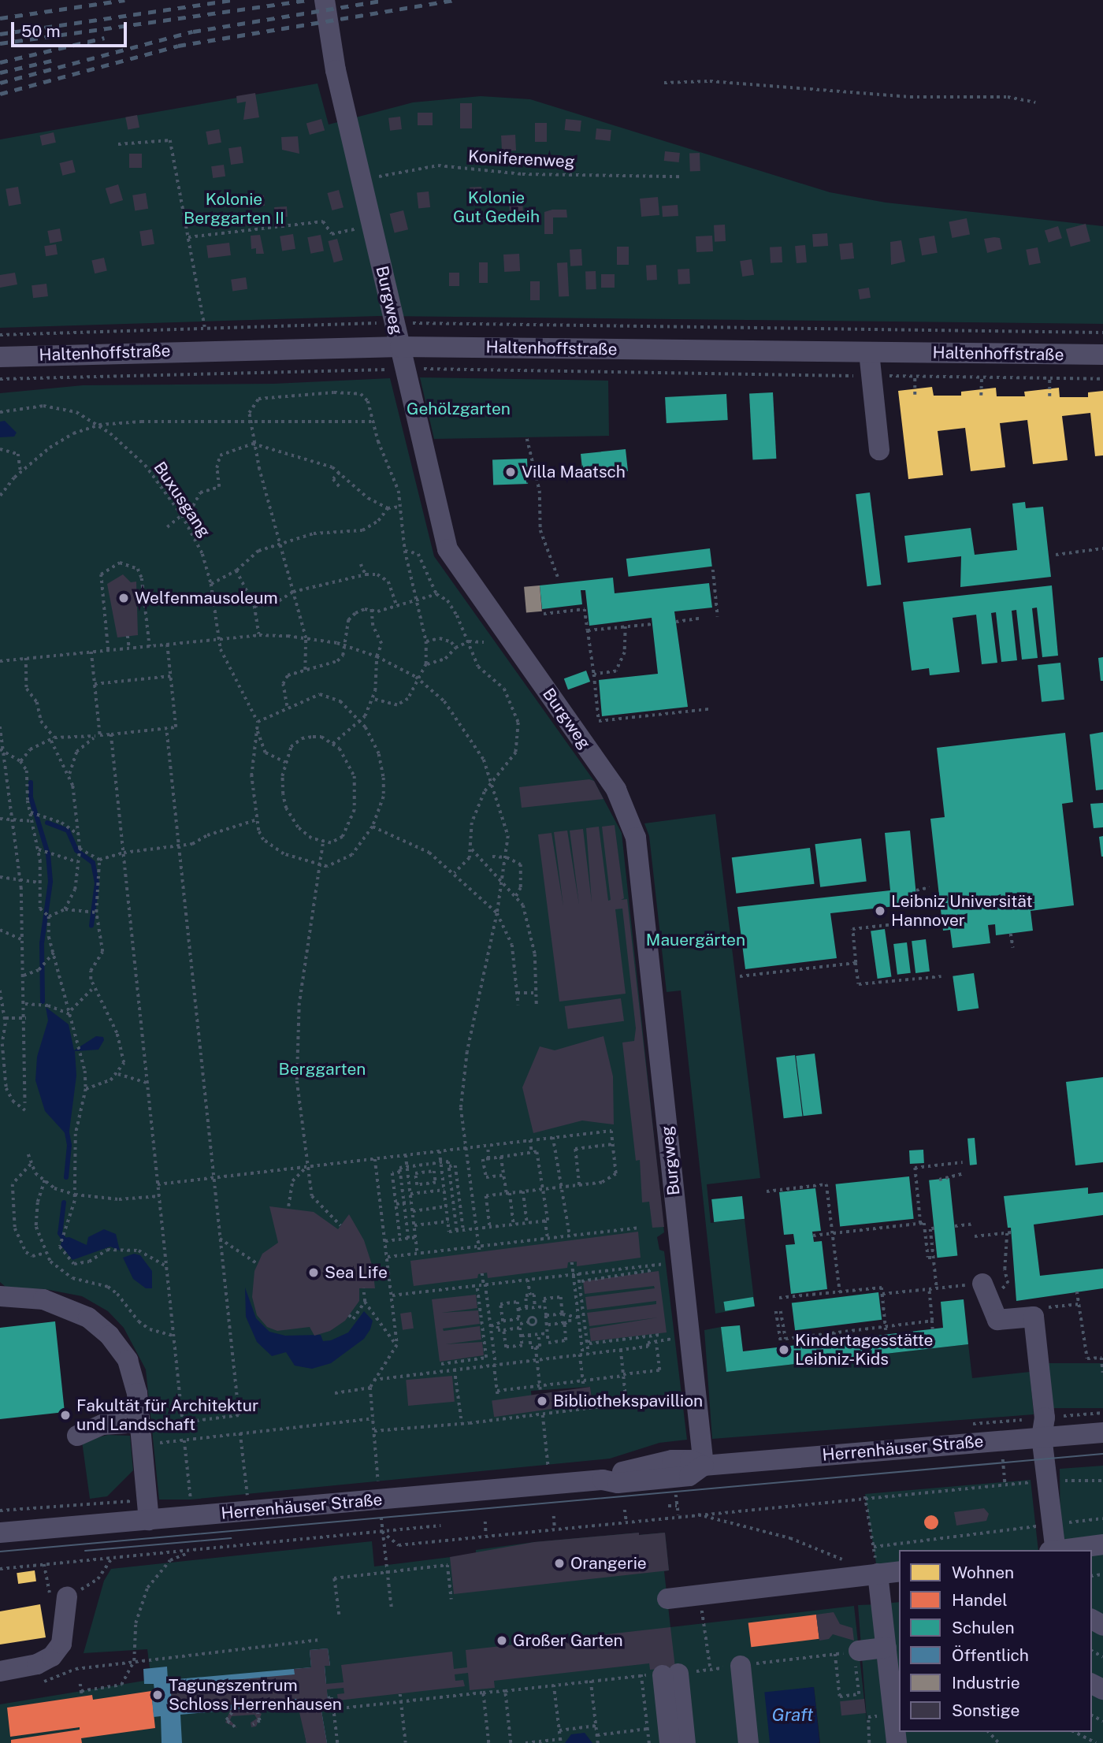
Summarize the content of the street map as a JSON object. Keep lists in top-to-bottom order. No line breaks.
{"streets":{"street":["Burgweg","Haltenhoffstraße","Herrenhäuser Straße"],"path":["Koniferenweg","Buxusgang"]},"crossings":[["Koniferenweg","Burgweg"],["Burgweg","Haltenhoffstraße"],["Burgweg","Herrenhäuser Straße"]],"water":["Graft"],"parks":["Kolonie Gut Gedeih","Kolonie Berggarten II","Gehölzgarten","Mauergärten","Berggarten"],"places":["Villa Maatsch","Welfenmausoleum","Leibniz Universität Hannover","Sea Life","Kindertagesstätte Leibniz-Kids","Bibliothekspavillion","Fakultät für Architektur und Landschaft","Orangerie","Großer Garten","Tagungszentrum Schloss Herrenhausen"],"legend":["Wohnen","Handel","Schulen","Öffentlich","Industrie","Sonstige"],"scale_bar":"50 m"}
